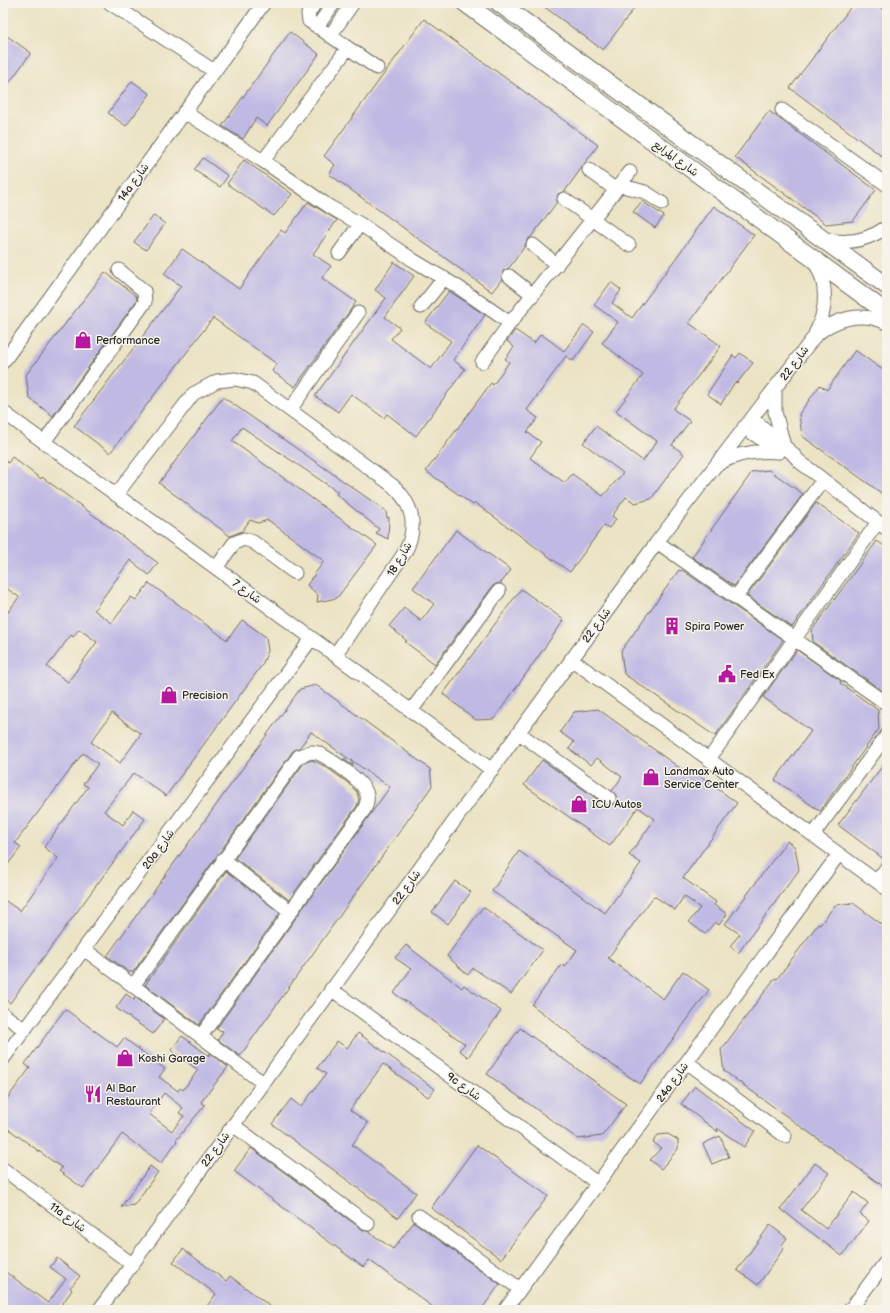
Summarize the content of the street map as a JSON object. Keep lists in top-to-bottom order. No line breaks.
{"streets":{"main road":["شارع المرابع"],"street":["14a شارع","شارع 22","شارع 18","شارع 7","20a شارع","24a شارع","9c شارع","11a شارع"]},"crossings":[["شارع المرابع","شارع 22"],["شارع 22","شارع 7"],["شارع 22","9c شارع"],["شارع 22","11a شارع"],["شارع 18","شارع 7"],["شارع 7","20a شارع"],["24a شارع","9c شارع"]],"places":{"shop":["Performance","Precision","Landmax Auto Service Center","ICU Autos","Koshi Garage"],"building":["Spira Power"],"public building":["Fed Ex"],"restaurant":["Al Bar Restaurant"]}}
